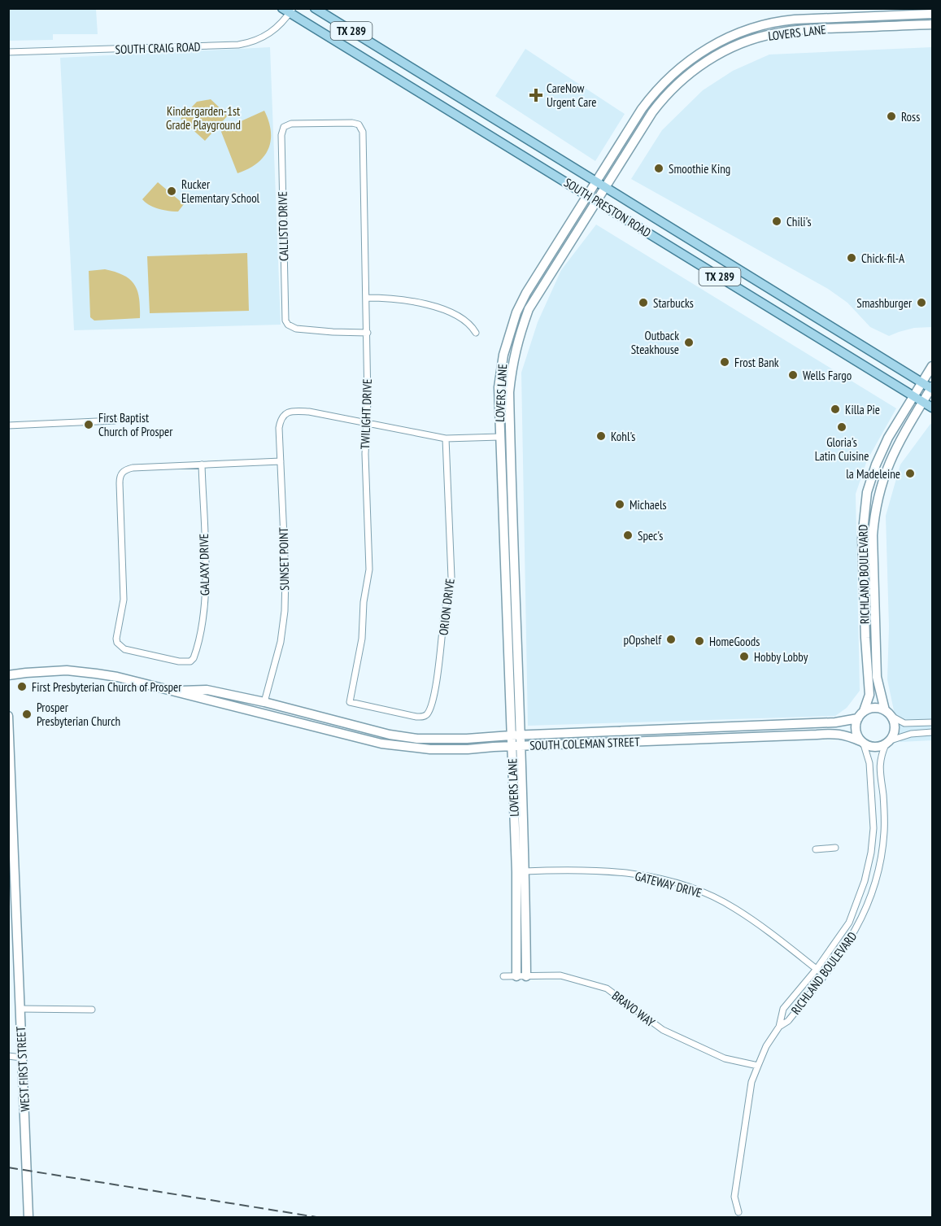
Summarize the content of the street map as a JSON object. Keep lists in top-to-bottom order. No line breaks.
{"streets":{"main road":["TX 289","SOUTH PRESTON ROAD"],"street":["LOVERS LANE","SOUTH CRAIG ROAD","CALLISTO DRIVE","TWILIGHT DRIVE","SUNSET POINT","GALAXY DRIVE","RICHLAND BOULEVARD","ORION DRIVE","SOUTH COLEMAN STREET","GATEWAY DRIVE","BRAVO WAY","WEST FIRST STREET"]},"crossings":[["LOVERS LANE","SOUTH PRESTON ROAD"],["LOVERS LANE","SOUTH COLEMAN STREET"],["LOVERS LANE","GATEWAY DRIVE"],["LOVERS LANE","BRAVO WAY"],["SOUTH CRAIG ROAD","SOUTH PRESTON ROAD"],["SOUTH PRESTON ROAD","RICHLAND BOULEVARD"],["CALLISTO DRIVE","TWILIGHT DRIVE"],["TWILIGHT DRIVE","SUNSET POINT"],["TWILIGHT DRIVE","ORION DRIVE"],["SUNSET POINT","SOUTH COLEMAN STREET"],["RICHLAND BOULEVARD","SOUTH COLEMAN STREET"],["RICHLAND BOULEVARD","GATEWAY DRIVE"],["RICHLAND BOULEVARD","BRAVO WAY"]],"parks":["Kindergarden-1st Grade Playground"],"places":{"health":["CareNow Urgent Care"],"other":["Ross","Smoothie King","Rucker Elementary School","Chili's","Chick-fil-A","Starbucks","Smashburger","Outback Steakhouse","Frost Bank","Wells Fargo","Killa Pie","First Baptist Church of Prosper","Gloria's Latin Cuisine","Kohl's","la Madeleine","Michaels","Spec's","pOpshelf","HomeGoods","Hobby Lobby","First Presbyterian Church of Prosper","Prosper Presbyterian Church"]}}
